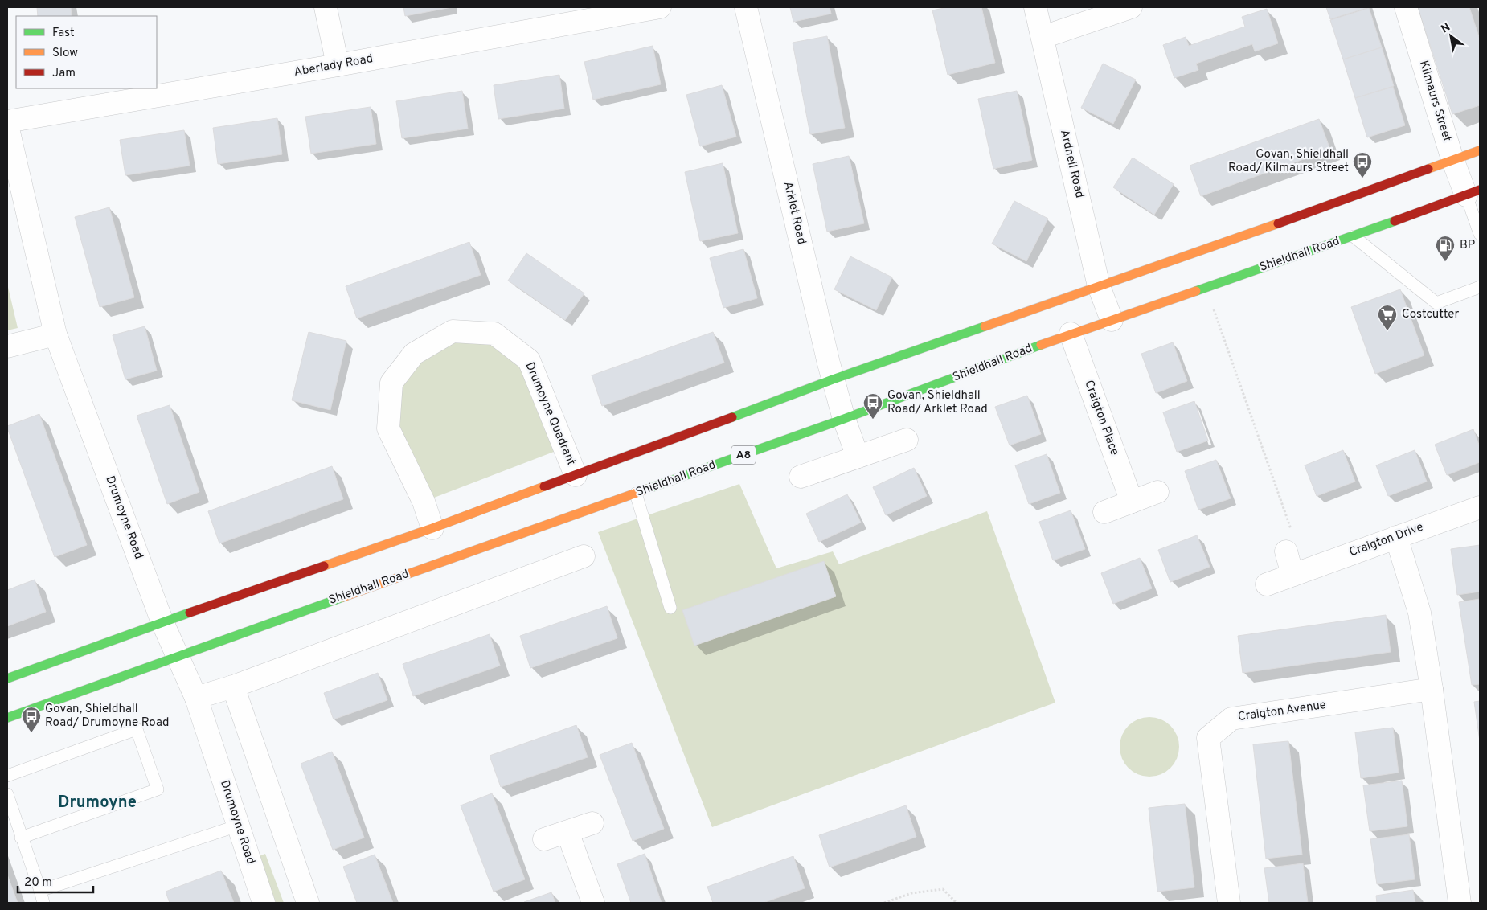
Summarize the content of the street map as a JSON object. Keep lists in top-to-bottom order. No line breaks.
{"streets":{"main road":["Shieldhall Road","A8"],"street":["Aberlady Road","Kilmaurs Street","Ardneil Road","Arklet Road","Drumoyne Quadrant","Craigton Place","Drumoyne Road","Craigton Drive","Craigton Avenue"]},"crossings":[["Kilmaurs Street","Shieldhall Road"],["Ardneil Road","Shieldhall Road"],["Arklet Road","Shieldhall Road"],["Shieldhall Road","Craigton Place"],["Shieldhall Road","Drumoyne Road"]],"districts":["Drumoyne"],"places":{"bus stop":["Govan, Shieldhall Road/ Kilmaurs Street","Govan, Shieldhall Road/ Arklet Road","Govan, Shieldhall Road/ Drumoyne Road"],"fuel station":["BP"],"supermarket":["Costcutter"]},"legend":["Fast","Slow","Jam"],"scale_bar":"20 m","north":"top left"}
